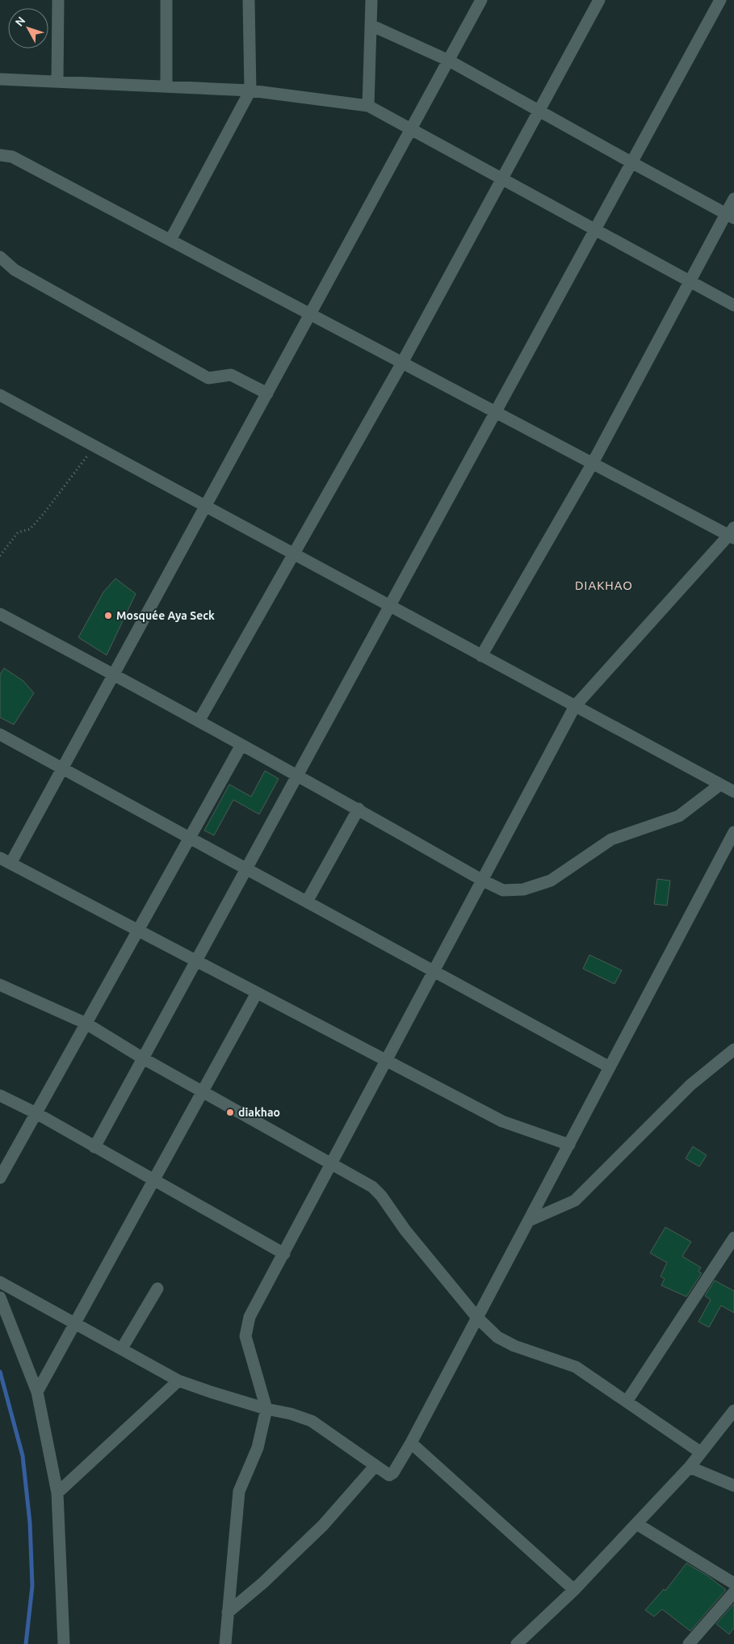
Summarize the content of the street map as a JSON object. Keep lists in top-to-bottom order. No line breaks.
{"districts":["DIAKHAO"],"places":["Mosquée Aya Seck","diakhao"],"north":"top left"}
